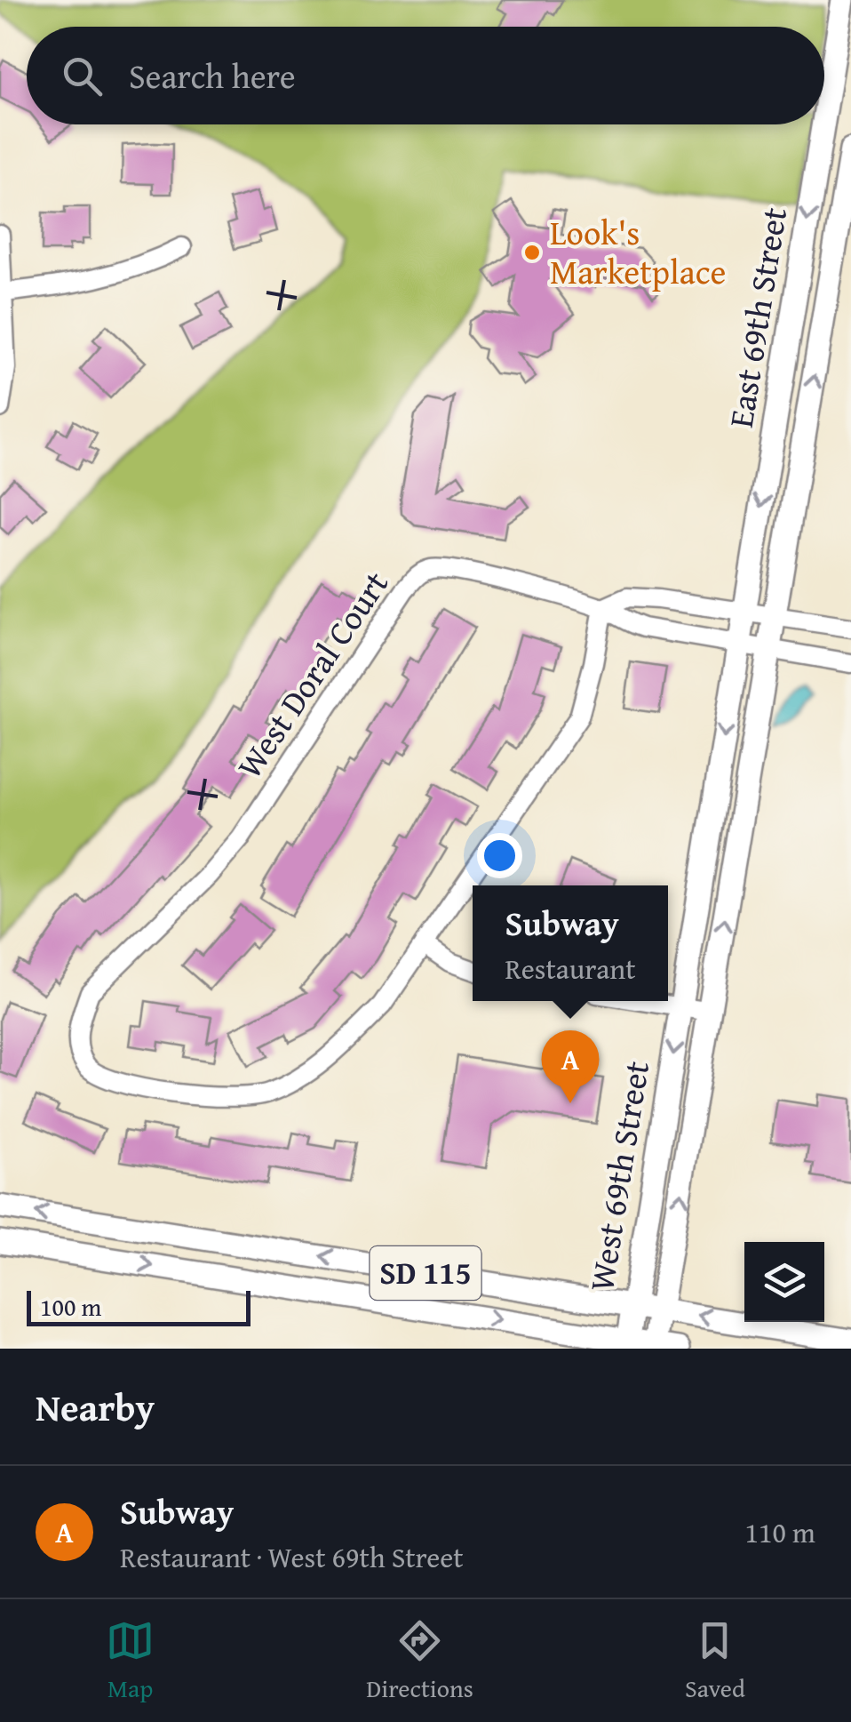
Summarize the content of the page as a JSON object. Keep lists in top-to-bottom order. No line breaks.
{"streets":{"main road":["East 69th Street","West 69th Street","SD 115"],"street":["West Doral Court"]},"crossings":[["East 69th Street","West 69th Street"],["West 69th Street","SD 115"]],"places":["Look's Marketplace"],"scale_bar":"100 m","page":{"search":"Search here","popup":["Subway","Restaurant"],"pins":"A","scale":"100 m","heading":"Nearby","list":[{"mark":"A","name":"Subway","note":"Restaurant · West 69th Street","value":"110 m"}],"nav":["Map","Directions","Saved"]}}
